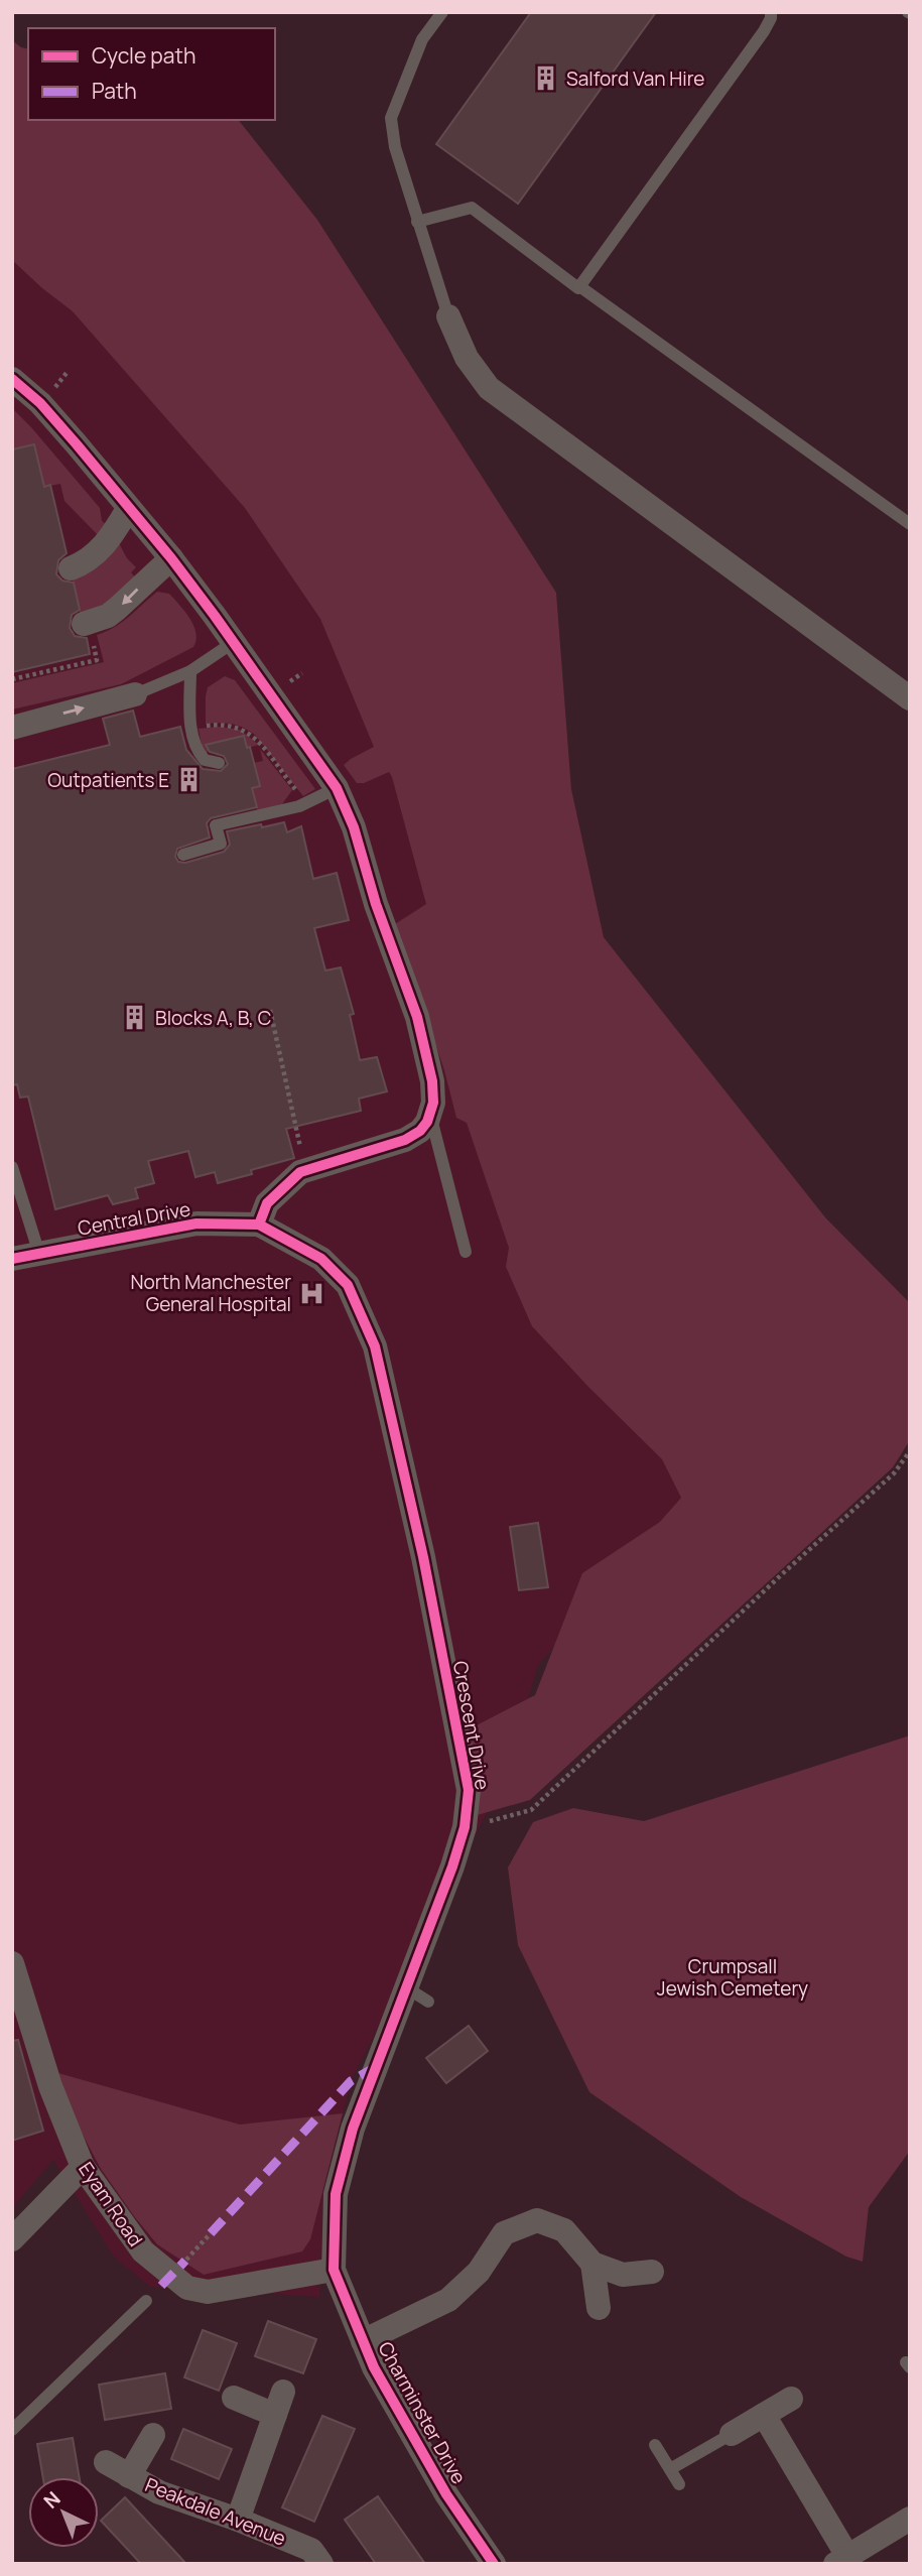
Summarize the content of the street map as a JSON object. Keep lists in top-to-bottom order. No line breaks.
{"streets":{"street":["Central Drive","Crescent Drive","Eyam Road","Charminster Drive","Peakdale Avenue"]},"crossings":[["Central Drive","Crescent Drive"],["Crescent Drive","Eyam Road"],["Crescent Drive","Charminster Drive"],["Eyam Road","Charminster Drive"]],"parks":["Crumpsall Jewish Cemetery"],"places":{"building":["Salford Van Hire","Outpatients E","Blocks A, B, C"],"hospital":["North Manchester General Hospital"]},"legend":["Cycle path","Path"],"north":"top left"}
